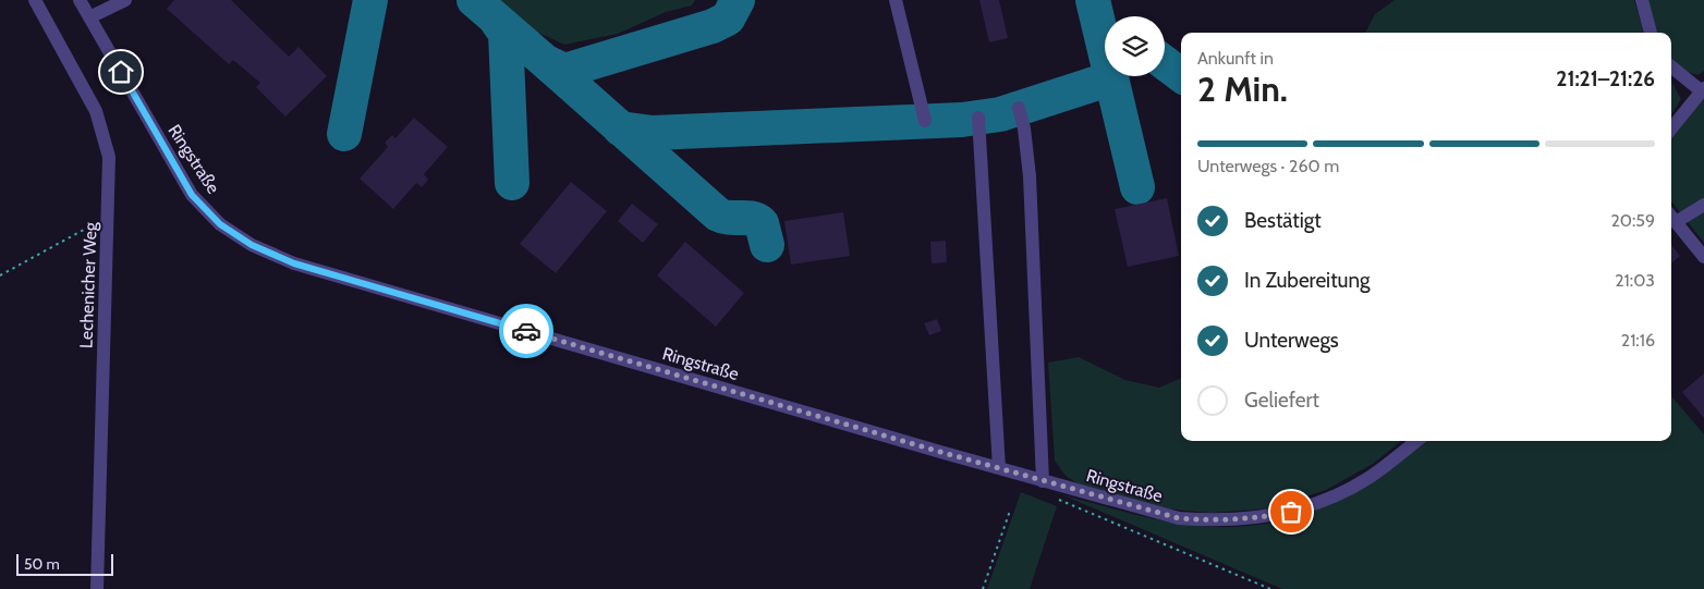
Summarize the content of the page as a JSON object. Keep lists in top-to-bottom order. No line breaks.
{"streets":{"street":["Ringstraße","Lechenicher Weg"]},"scale_bar":"50 m","page":{"heading":["2 Min.","Ankunft in","21:21–21:26"],"bar":"Unterwegs · 260 m","list":[["Bestätigt","20:59"],["In Zubereitung","21:03"],["Unterwegs","21:16"],"Geliefert"],"scale":"50 m"}}
